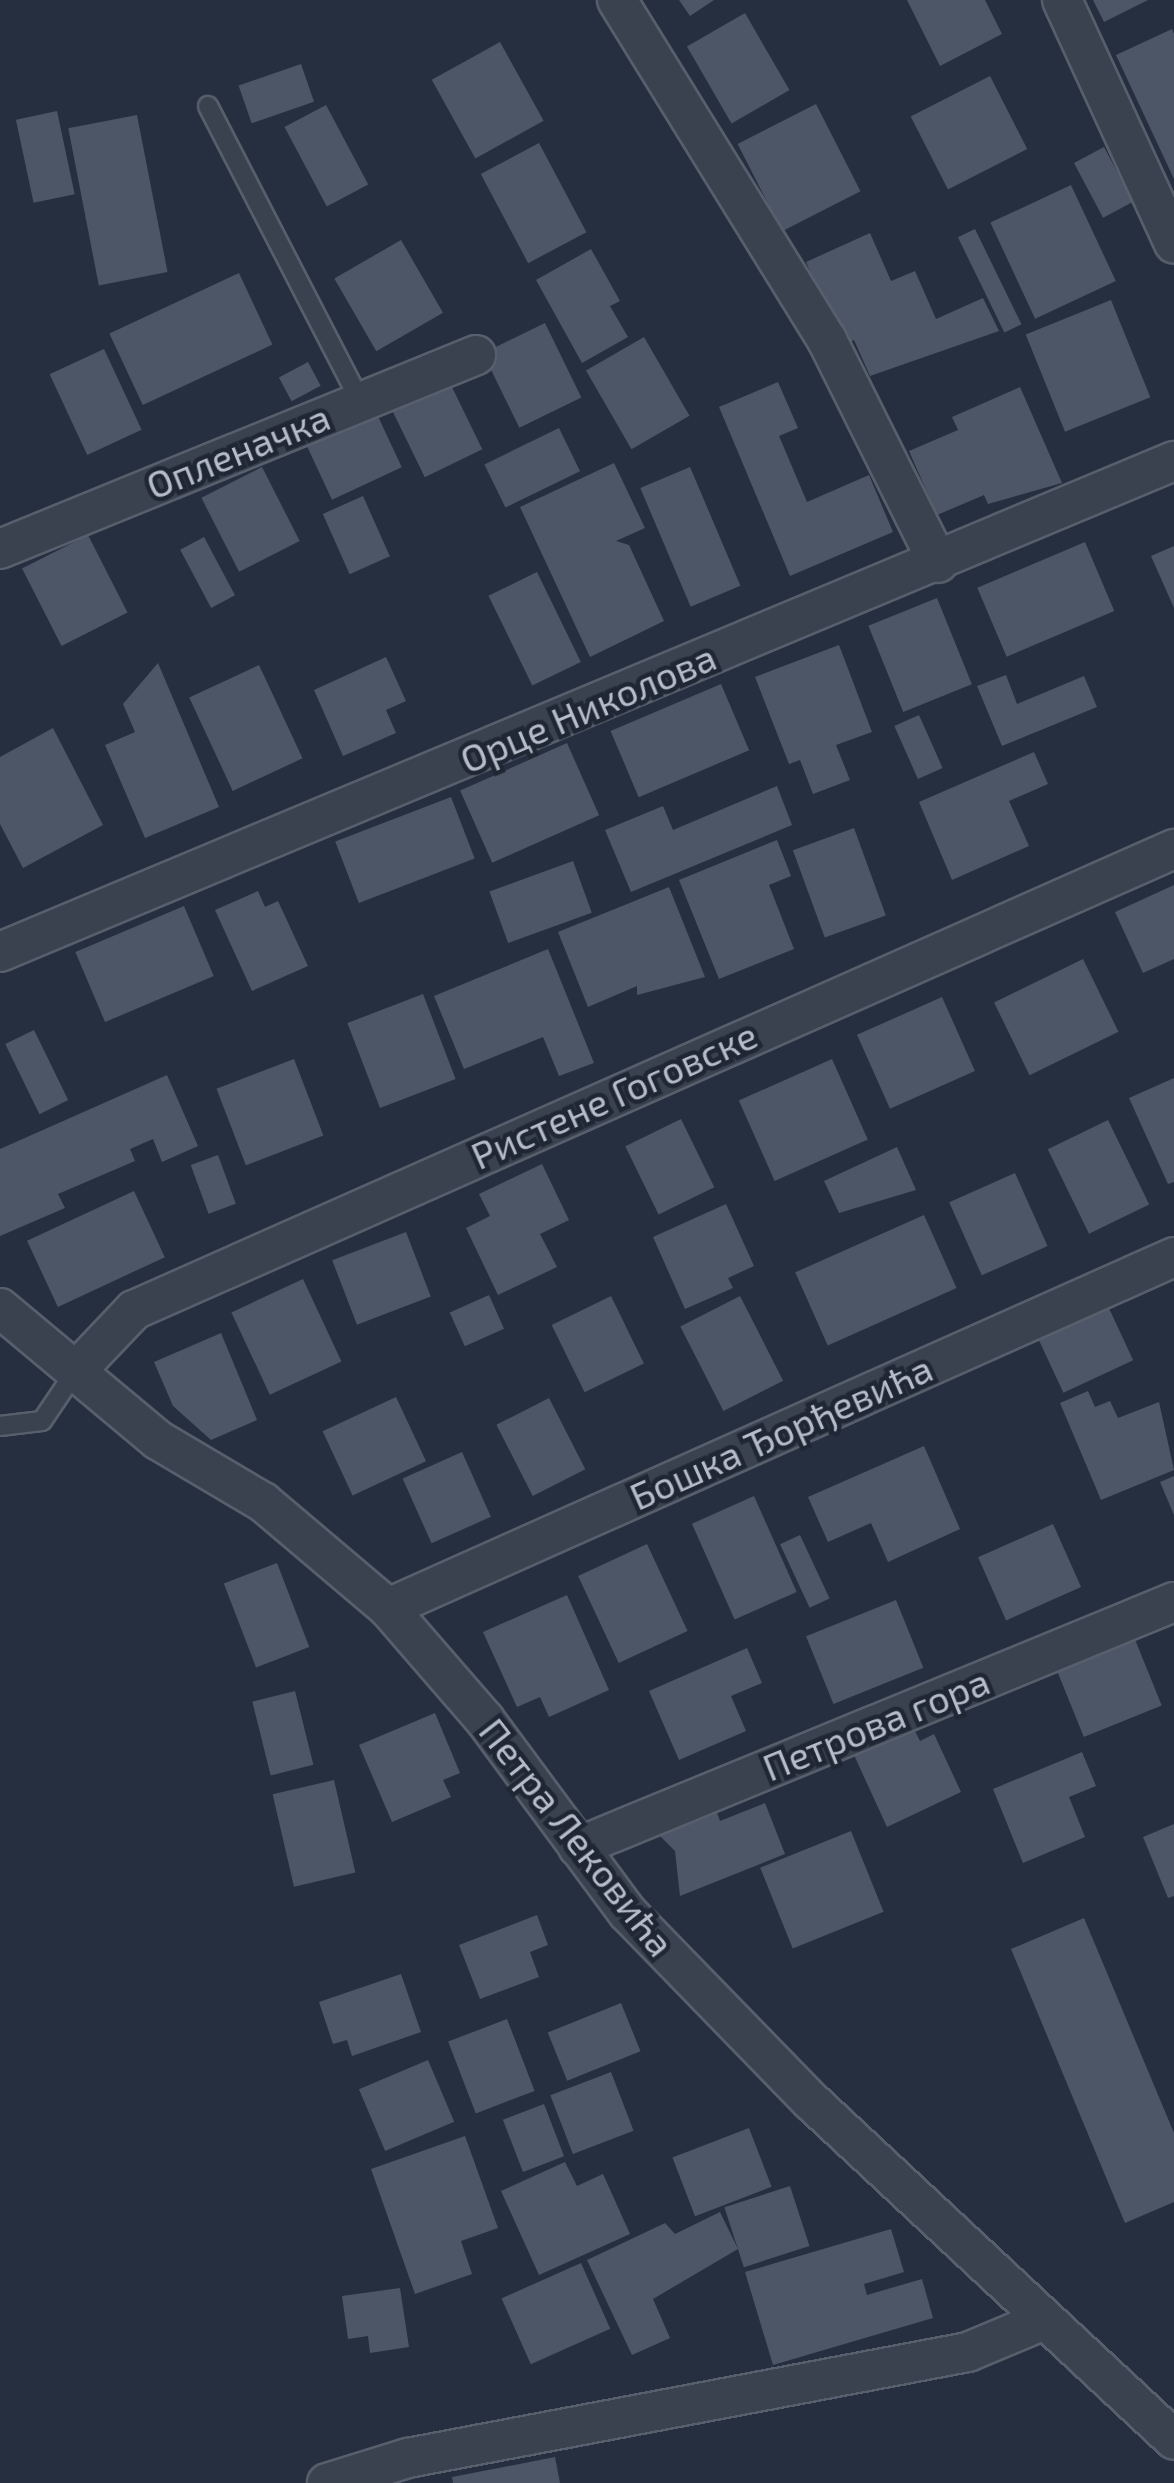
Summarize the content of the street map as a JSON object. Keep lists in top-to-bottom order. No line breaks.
{"streets":{"street":["Опленачка","Орце Николова","Ристене Гоговске","Бошка Ђорђевића","Петрова гора","Петра Лековића"]},"crossings":[["Ристене Гоговске","Петра Лековића"],["Бошка Ђорђевића","Петра Лековића"],["Петрова гора","Петра Лековића"]]}
